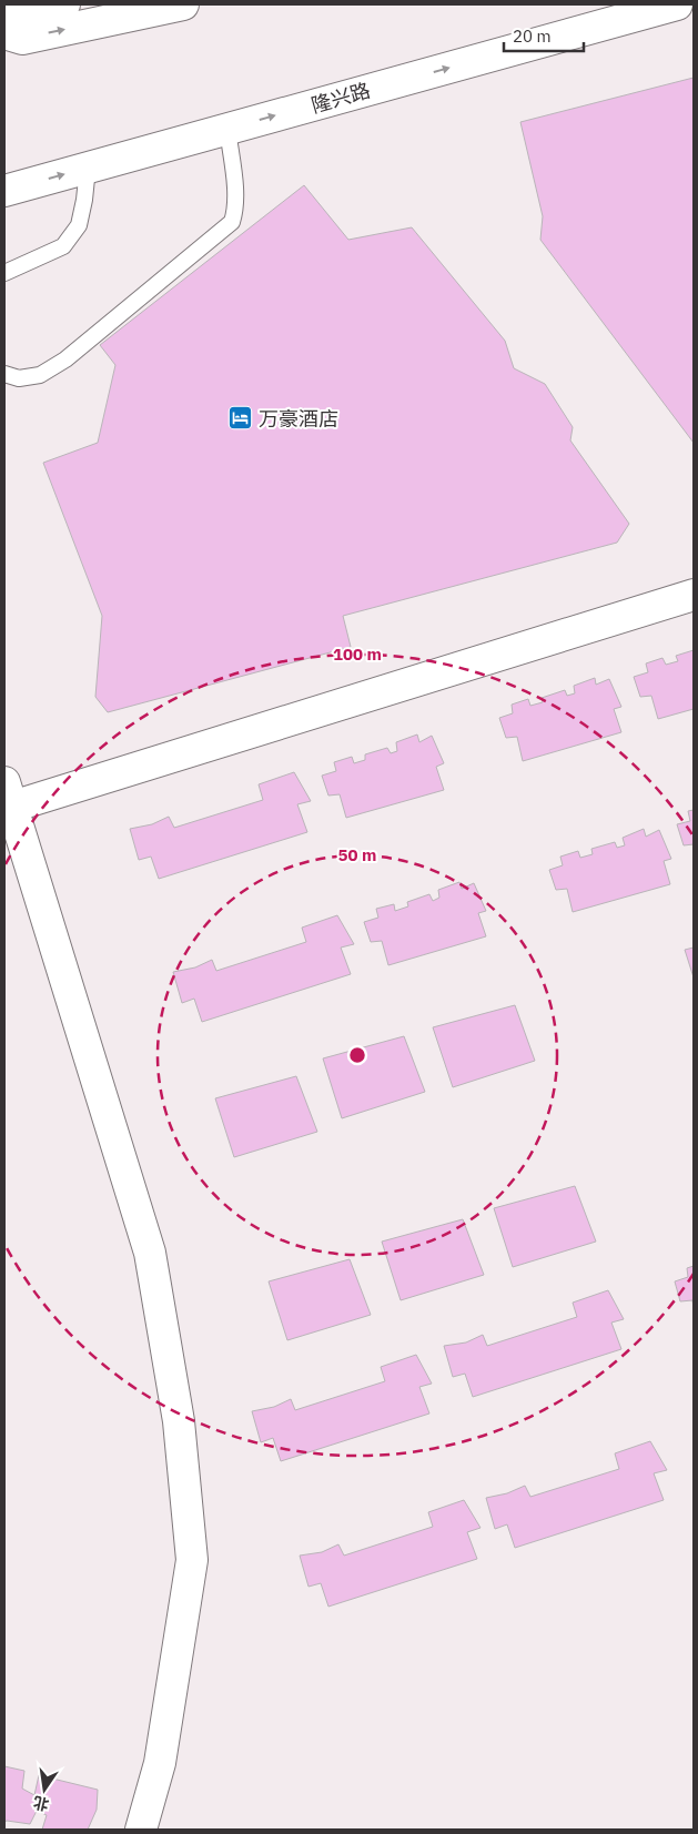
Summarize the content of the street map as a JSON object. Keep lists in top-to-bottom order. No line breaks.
{"streets":{"main road":["隆兴路"]},"one_way":["隆兴路"],"places":{"hotel":["万豪酒店"]},"scale_bar":"20 m","north":"bottom","rings":["100 m","50 m"]}
